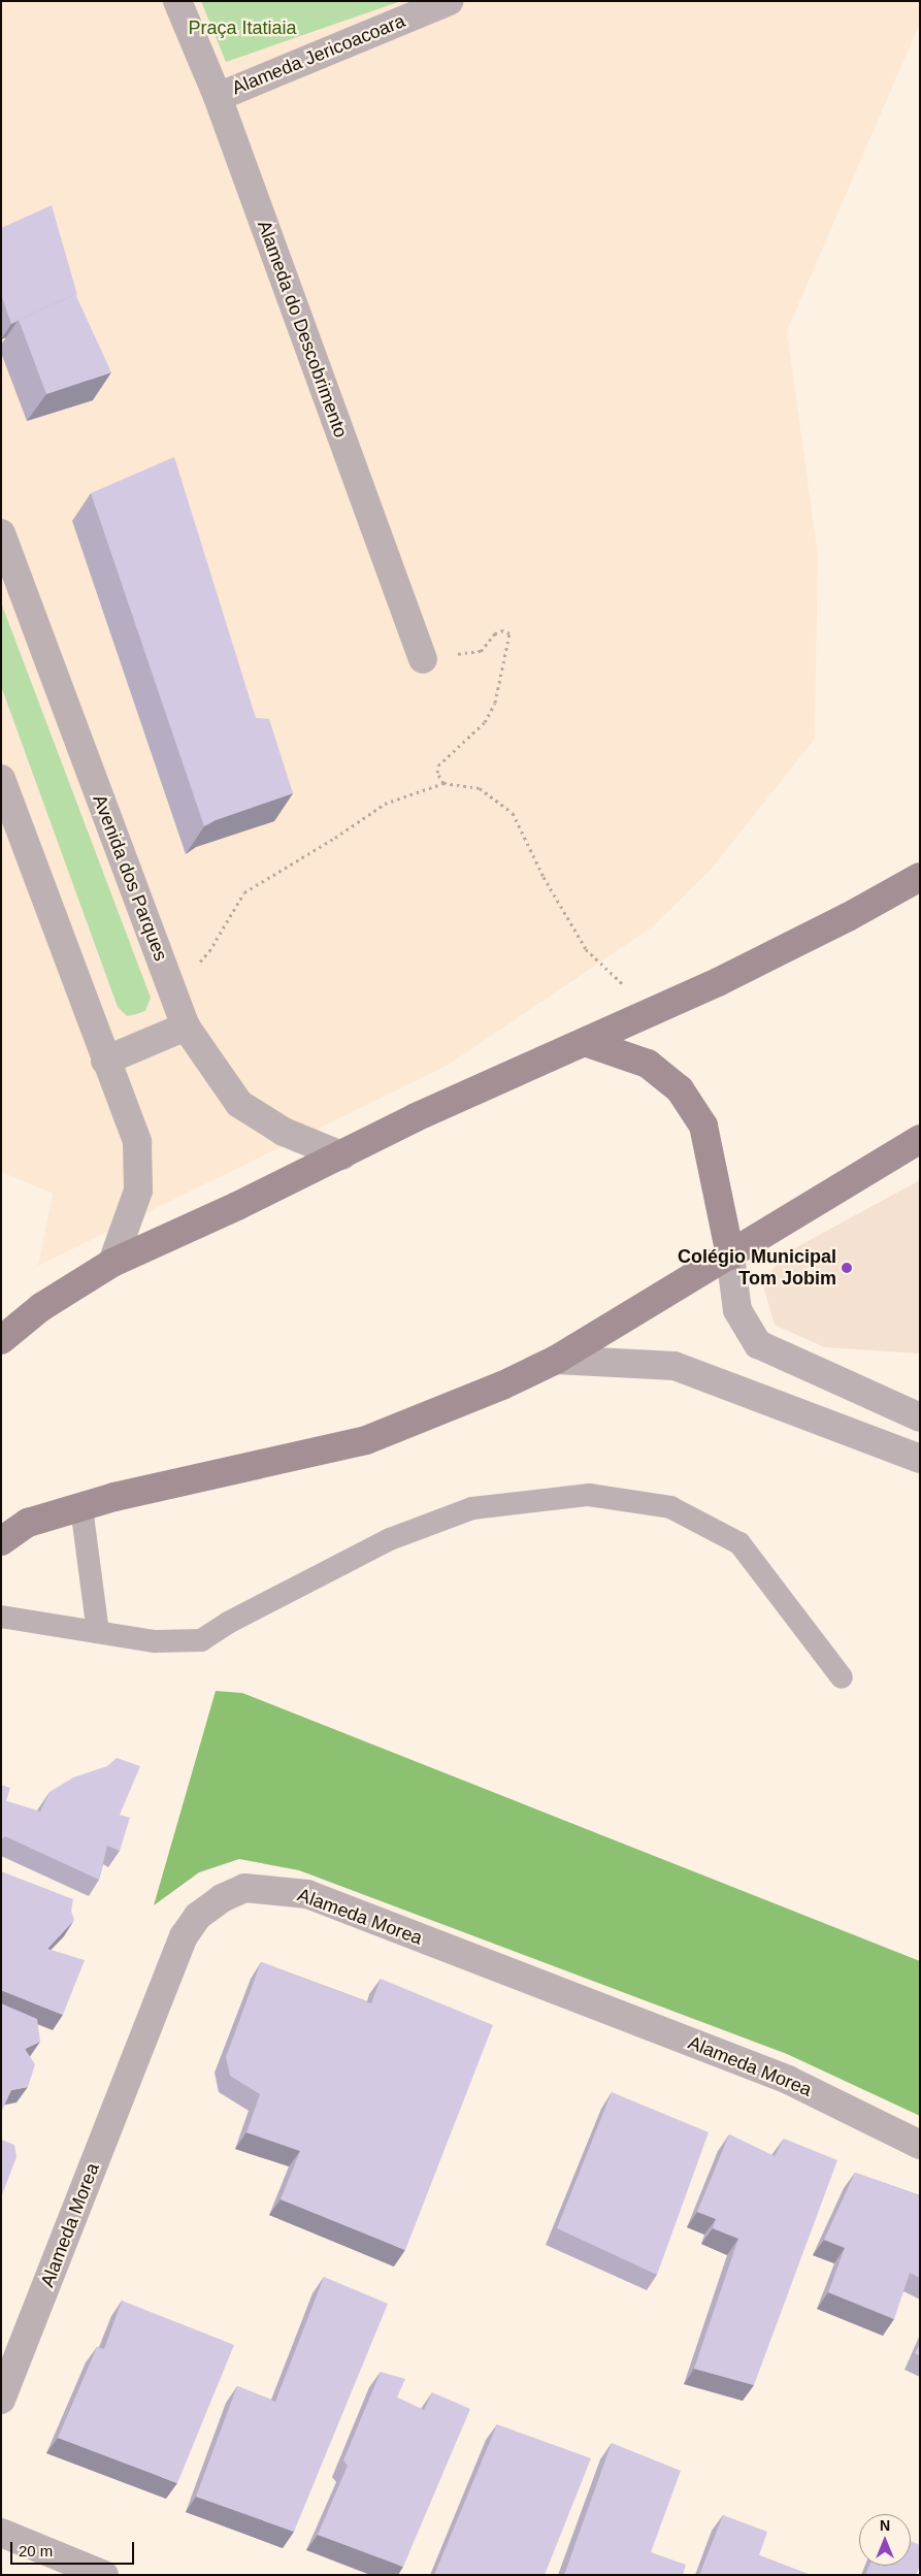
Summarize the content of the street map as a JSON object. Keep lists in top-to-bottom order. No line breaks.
{"streets":{"street":["Alameda Jericoacoara","Alameda do Descobrimento","Avenida dos Parques","Alameda Morea"]},"crossings":[["Alameda Jericoacoara","Alameda do Descobrimento"]],"parks":["Praça Itatiaia"],"places":["Colégio Municipal Tom Jobim"],"scale_bar":"20 m","north":"top"}
